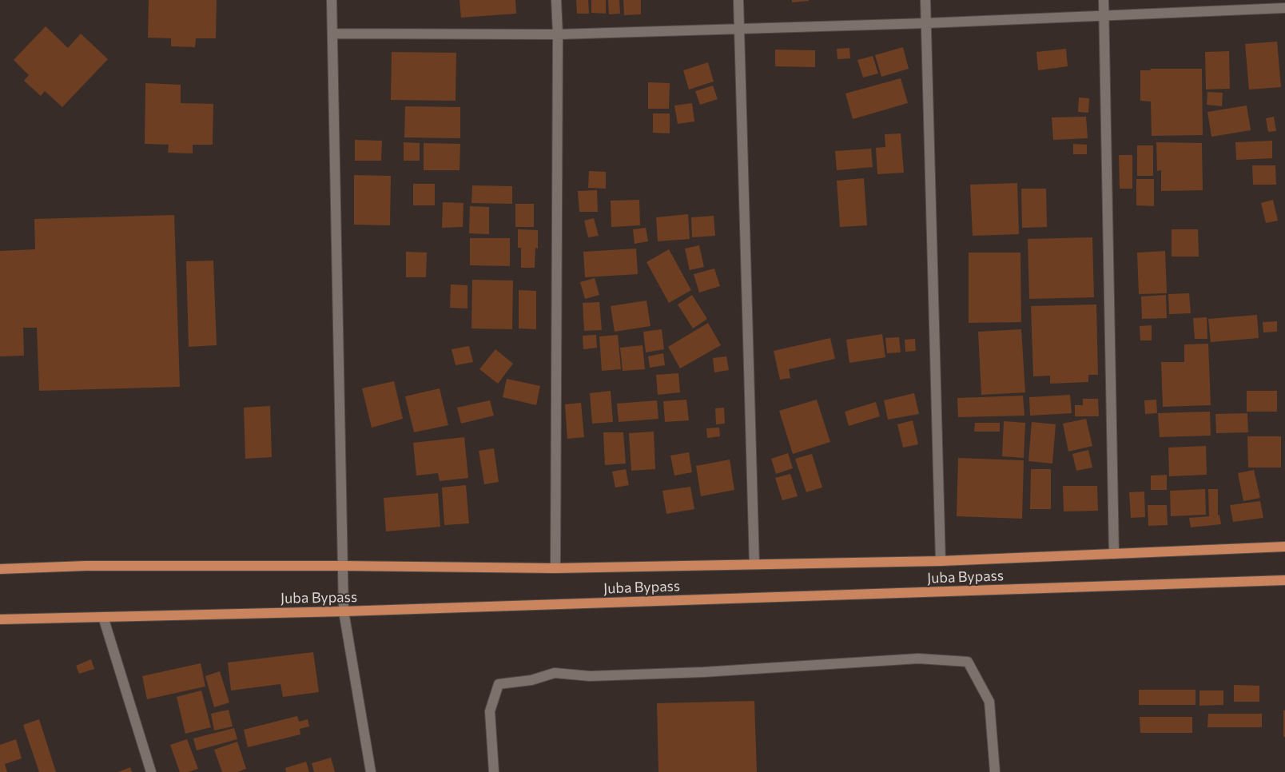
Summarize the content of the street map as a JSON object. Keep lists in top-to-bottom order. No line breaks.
{"streets":{"main road":["Juba Bypass"]}}
